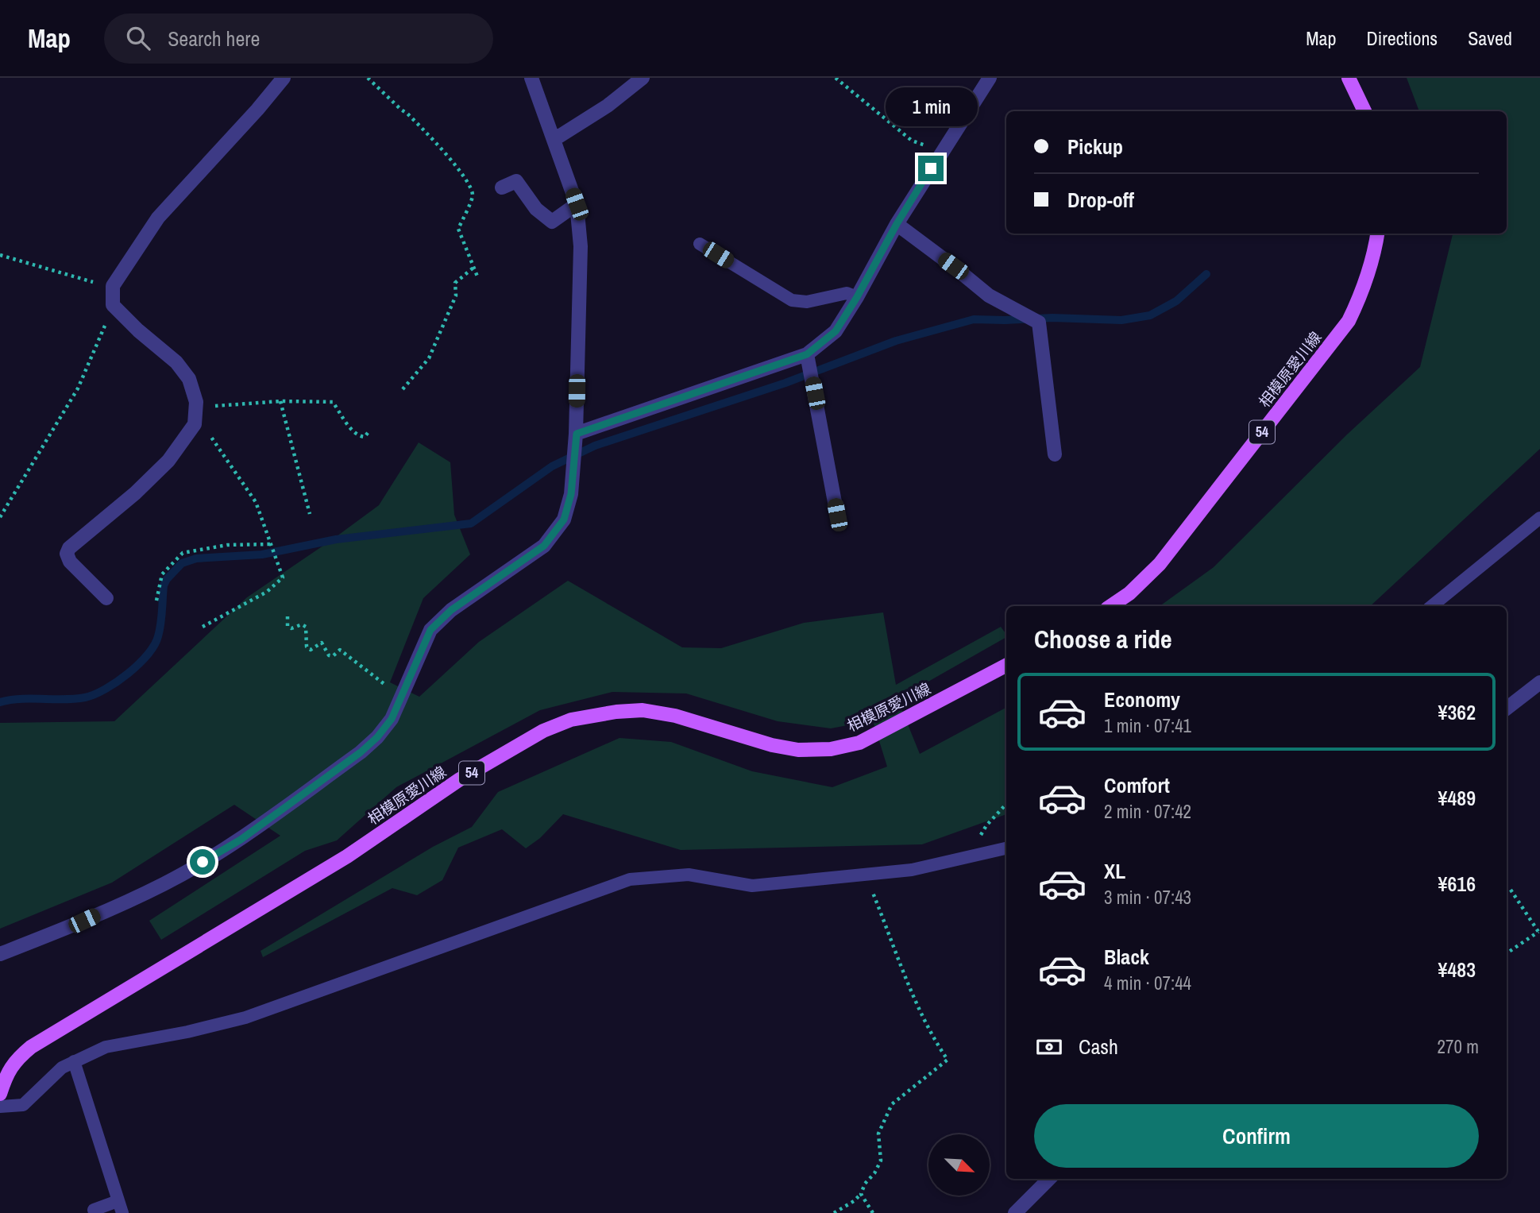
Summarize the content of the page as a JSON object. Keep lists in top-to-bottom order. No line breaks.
{"streets":{"main road":["相模原愛川線","54"]},"north":"bottom right","page":{"header":"Map","search":"Search here","nav":["Map","Directions","Saved"],"bubble":"1 min","banner":["Pickup","Drop-off"],"heading":"Choose a ride","list":[{"name":"Economy","note":"1 min · 07:41","value":"¥362"},{"name":"Comfort","note":"2 min · 07:42","value":"¥489"},{"name":"XL","note":"3 min · 07:43","value":"¥616"},{"name":"Black","note":"4 min · 07:44","value":"¥483"}],"pay":["Cash","270 m"],"buttons":"Confirm"}}
